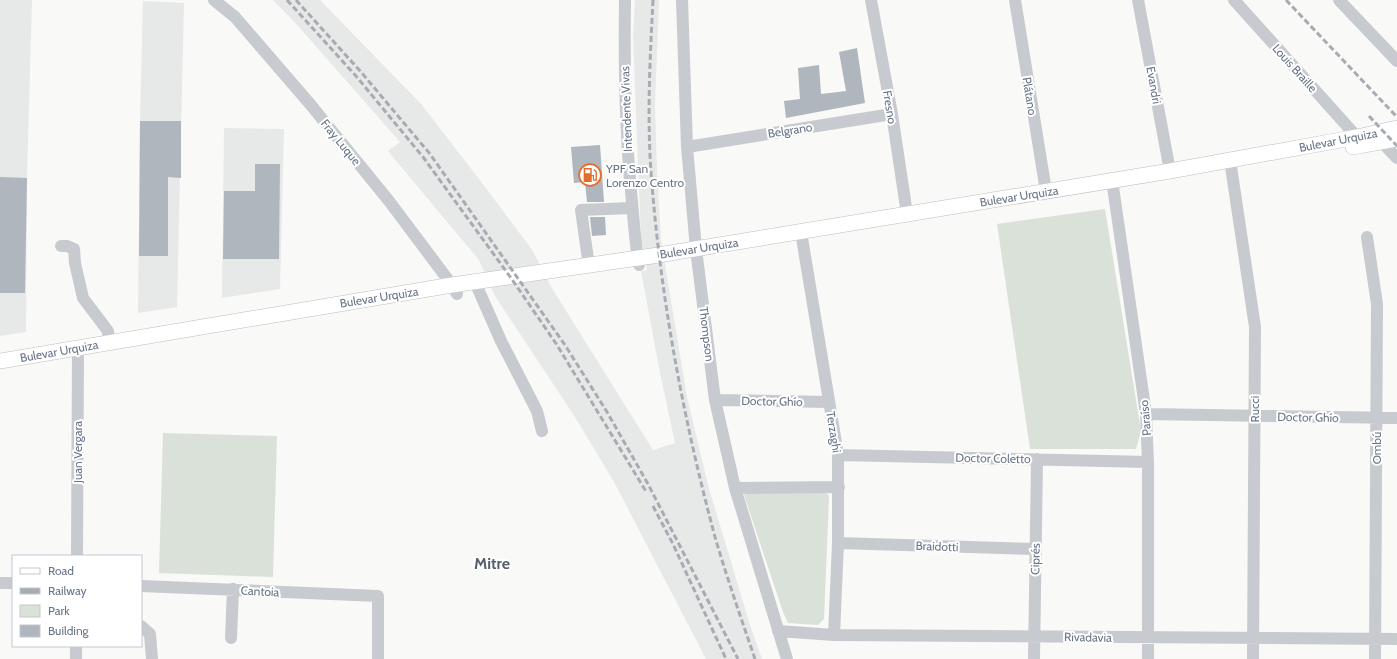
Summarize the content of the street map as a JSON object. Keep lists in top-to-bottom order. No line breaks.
{"streets":{"main road":["Bulevar Urquiza"],"street":["Louis Braille","Evandri","Plátano","Fresno","Intendente Vivas","Belgrano","Fray Luque","Thompson","Doctor Ghío","Rucci","Paraíso","Terzaghi","Ombú","Juan Vergara","Doctor Coletto","Braidotti","Ciprés","Cantoia","Rivadavia"]},"crossings":[["Louis Braille","Bulevar Urquiza"],["Evandri","Bulevar Urquiza"],["Plátano","Bulevar Urquiza"],["Fresno","Belgrano"],["Fresno","Bulevar Urquiza"],["Intendente Vivas","Bulevar Urquiza"],["Belgrano","Thompson"],["Bulevar Urquiza","Fray Luque"],["Bulevar Urquiza","Thompson"],["Bulevar Urquiza","Rucci"],["Bulevar Urquiza","Paraíso"],["Bulevar Urquiza","Terzaghi"],["Bulevar Urquiza","Juan Vergara"],["Thompson","Doctor Ghío"],["Thompson","Rivadavia"],["Doctor Ghío","Rucci"],["Doctor Ghío","Paraíso"],["Doctor Ghío","Terzaghi"],["Doctor Ghío","Ombú"],["Rucci","Rivadavia"],["Paraíso","Doctor Coletto"],["Paraíso","Rivadavia"],["Terzaghi","Doctor Coletto"],["Terzaghi","Braidotti"],["Terzaghi","Rivadavia"],["Ombú","Rivadavia"],["Doctor Coletto","Ciprés"],["Braidotti","Ciprés"],["Ciprés","Rivadavia"]],"districts":["Mitre"],"places":{"fuel station":["YPF San Lorenzo Centro"]},"legend":["Road","Railway","Park","Building"]}
